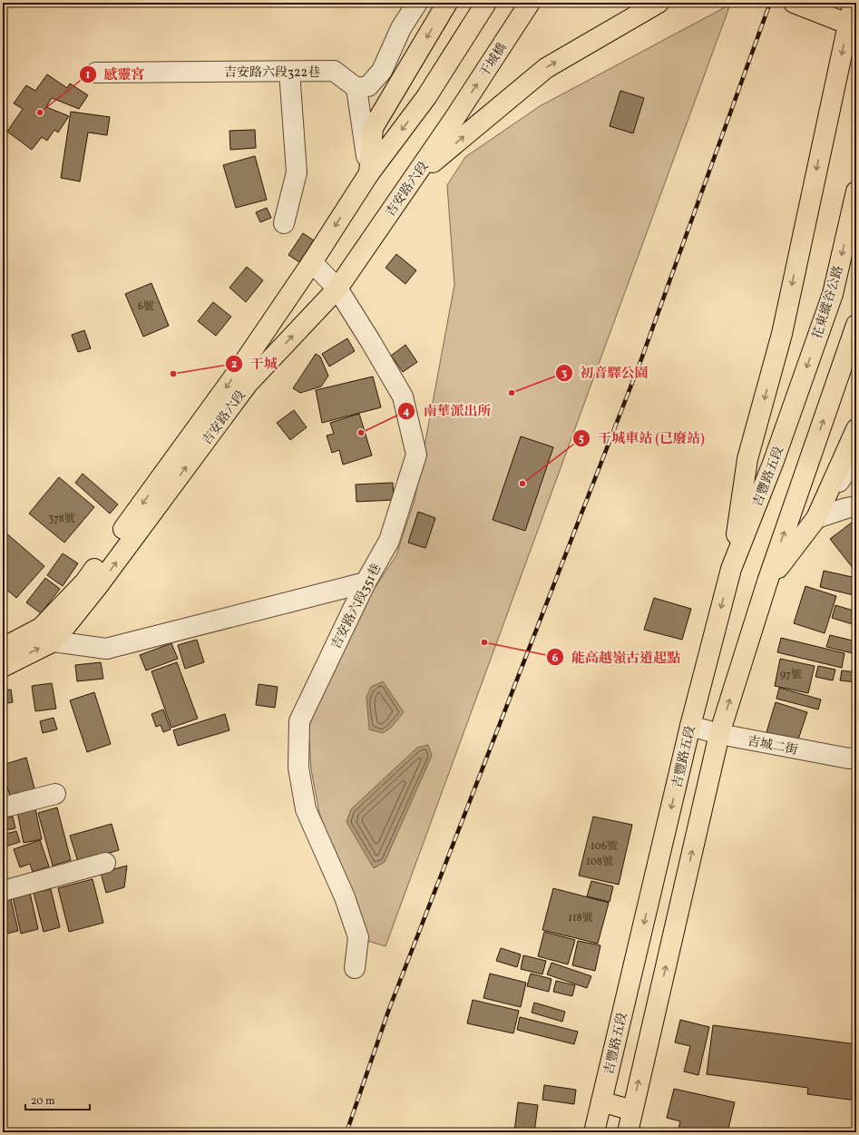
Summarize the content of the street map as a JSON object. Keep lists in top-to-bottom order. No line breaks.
{"streets":{"main road":["干城橋","吉安路六段","花東縱谷公路","吉豐路五段"],"street":["吉安路六段322巷","吉安路六段351巷","吉城二街"]},"crossings":[["干城橋","吉安路六段"],["吉安路六段","吉安路六段351巷"],["花東縱谷公路","吉豐路五段"],["吉豐路五段","吉城二街"]],"places":["感靈宮","干城","初音驛公園","南華派出所","干城車站 (已廢站)","能高越嶺古道起點"],"house_numbers":["6號","378號","97號","106號","108號","118號"],"scale_bar":"20 m"}
